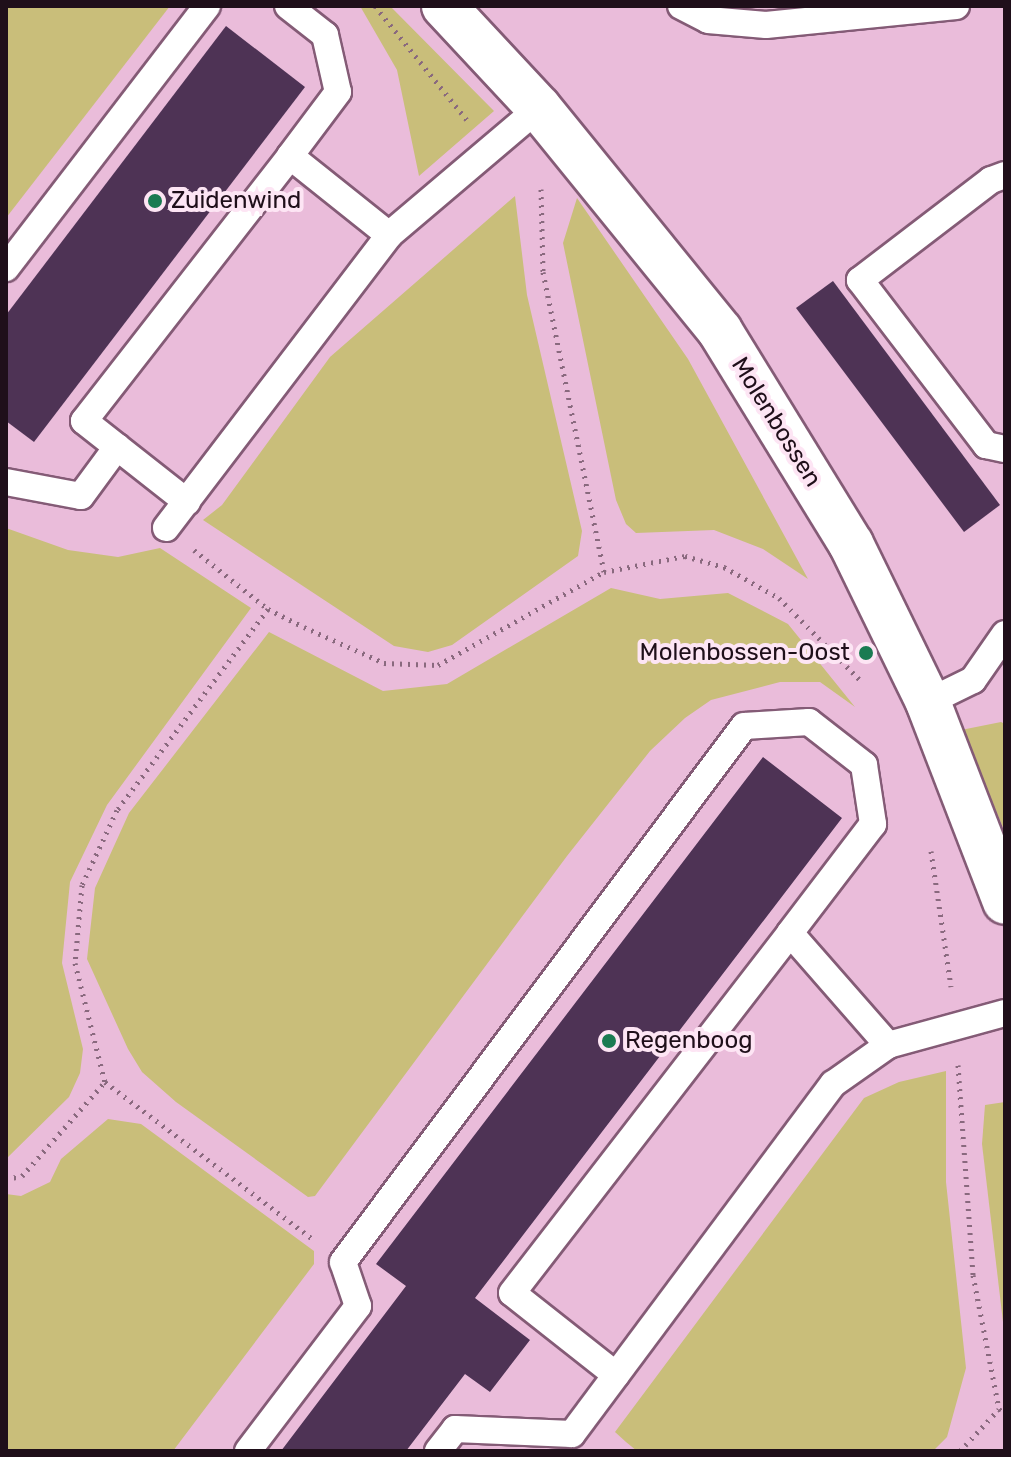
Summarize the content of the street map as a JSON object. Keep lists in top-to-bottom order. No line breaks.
{"streets":{"street":["Molenbossen"]},"places":["Zuidenwind","Molenbossen-Oost","Regenboog"]}
